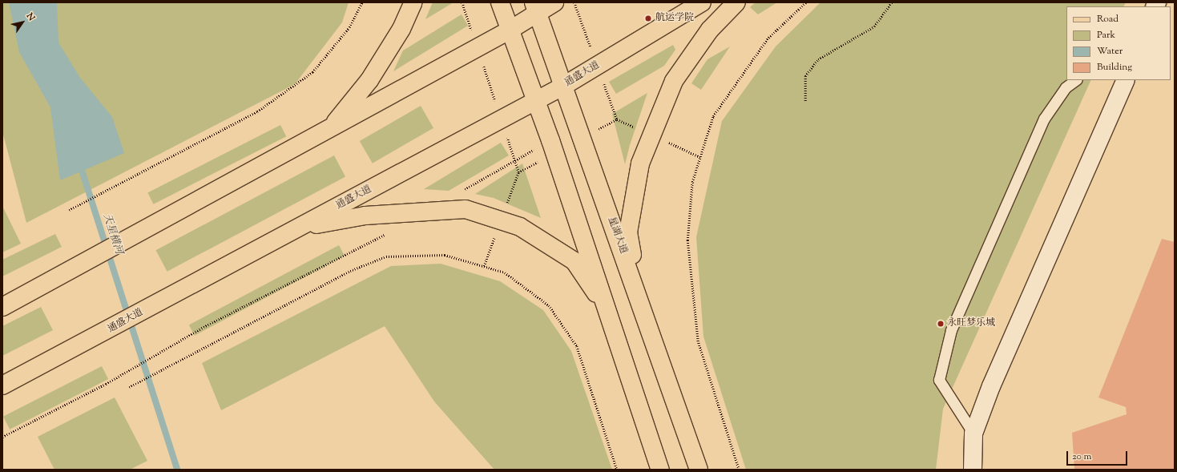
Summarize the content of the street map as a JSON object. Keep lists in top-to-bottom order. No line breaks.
{"streets":{"main road":["通盛大道","星湖大道"]},"crossings":[["通盛大道","星湖大道"]],"water":["天星横河"],"places":["航运学院","永旺梦乐城"],"legend":["Road","Park","Water","Building"],"scale_bar":"20 m","north":"top right"}
